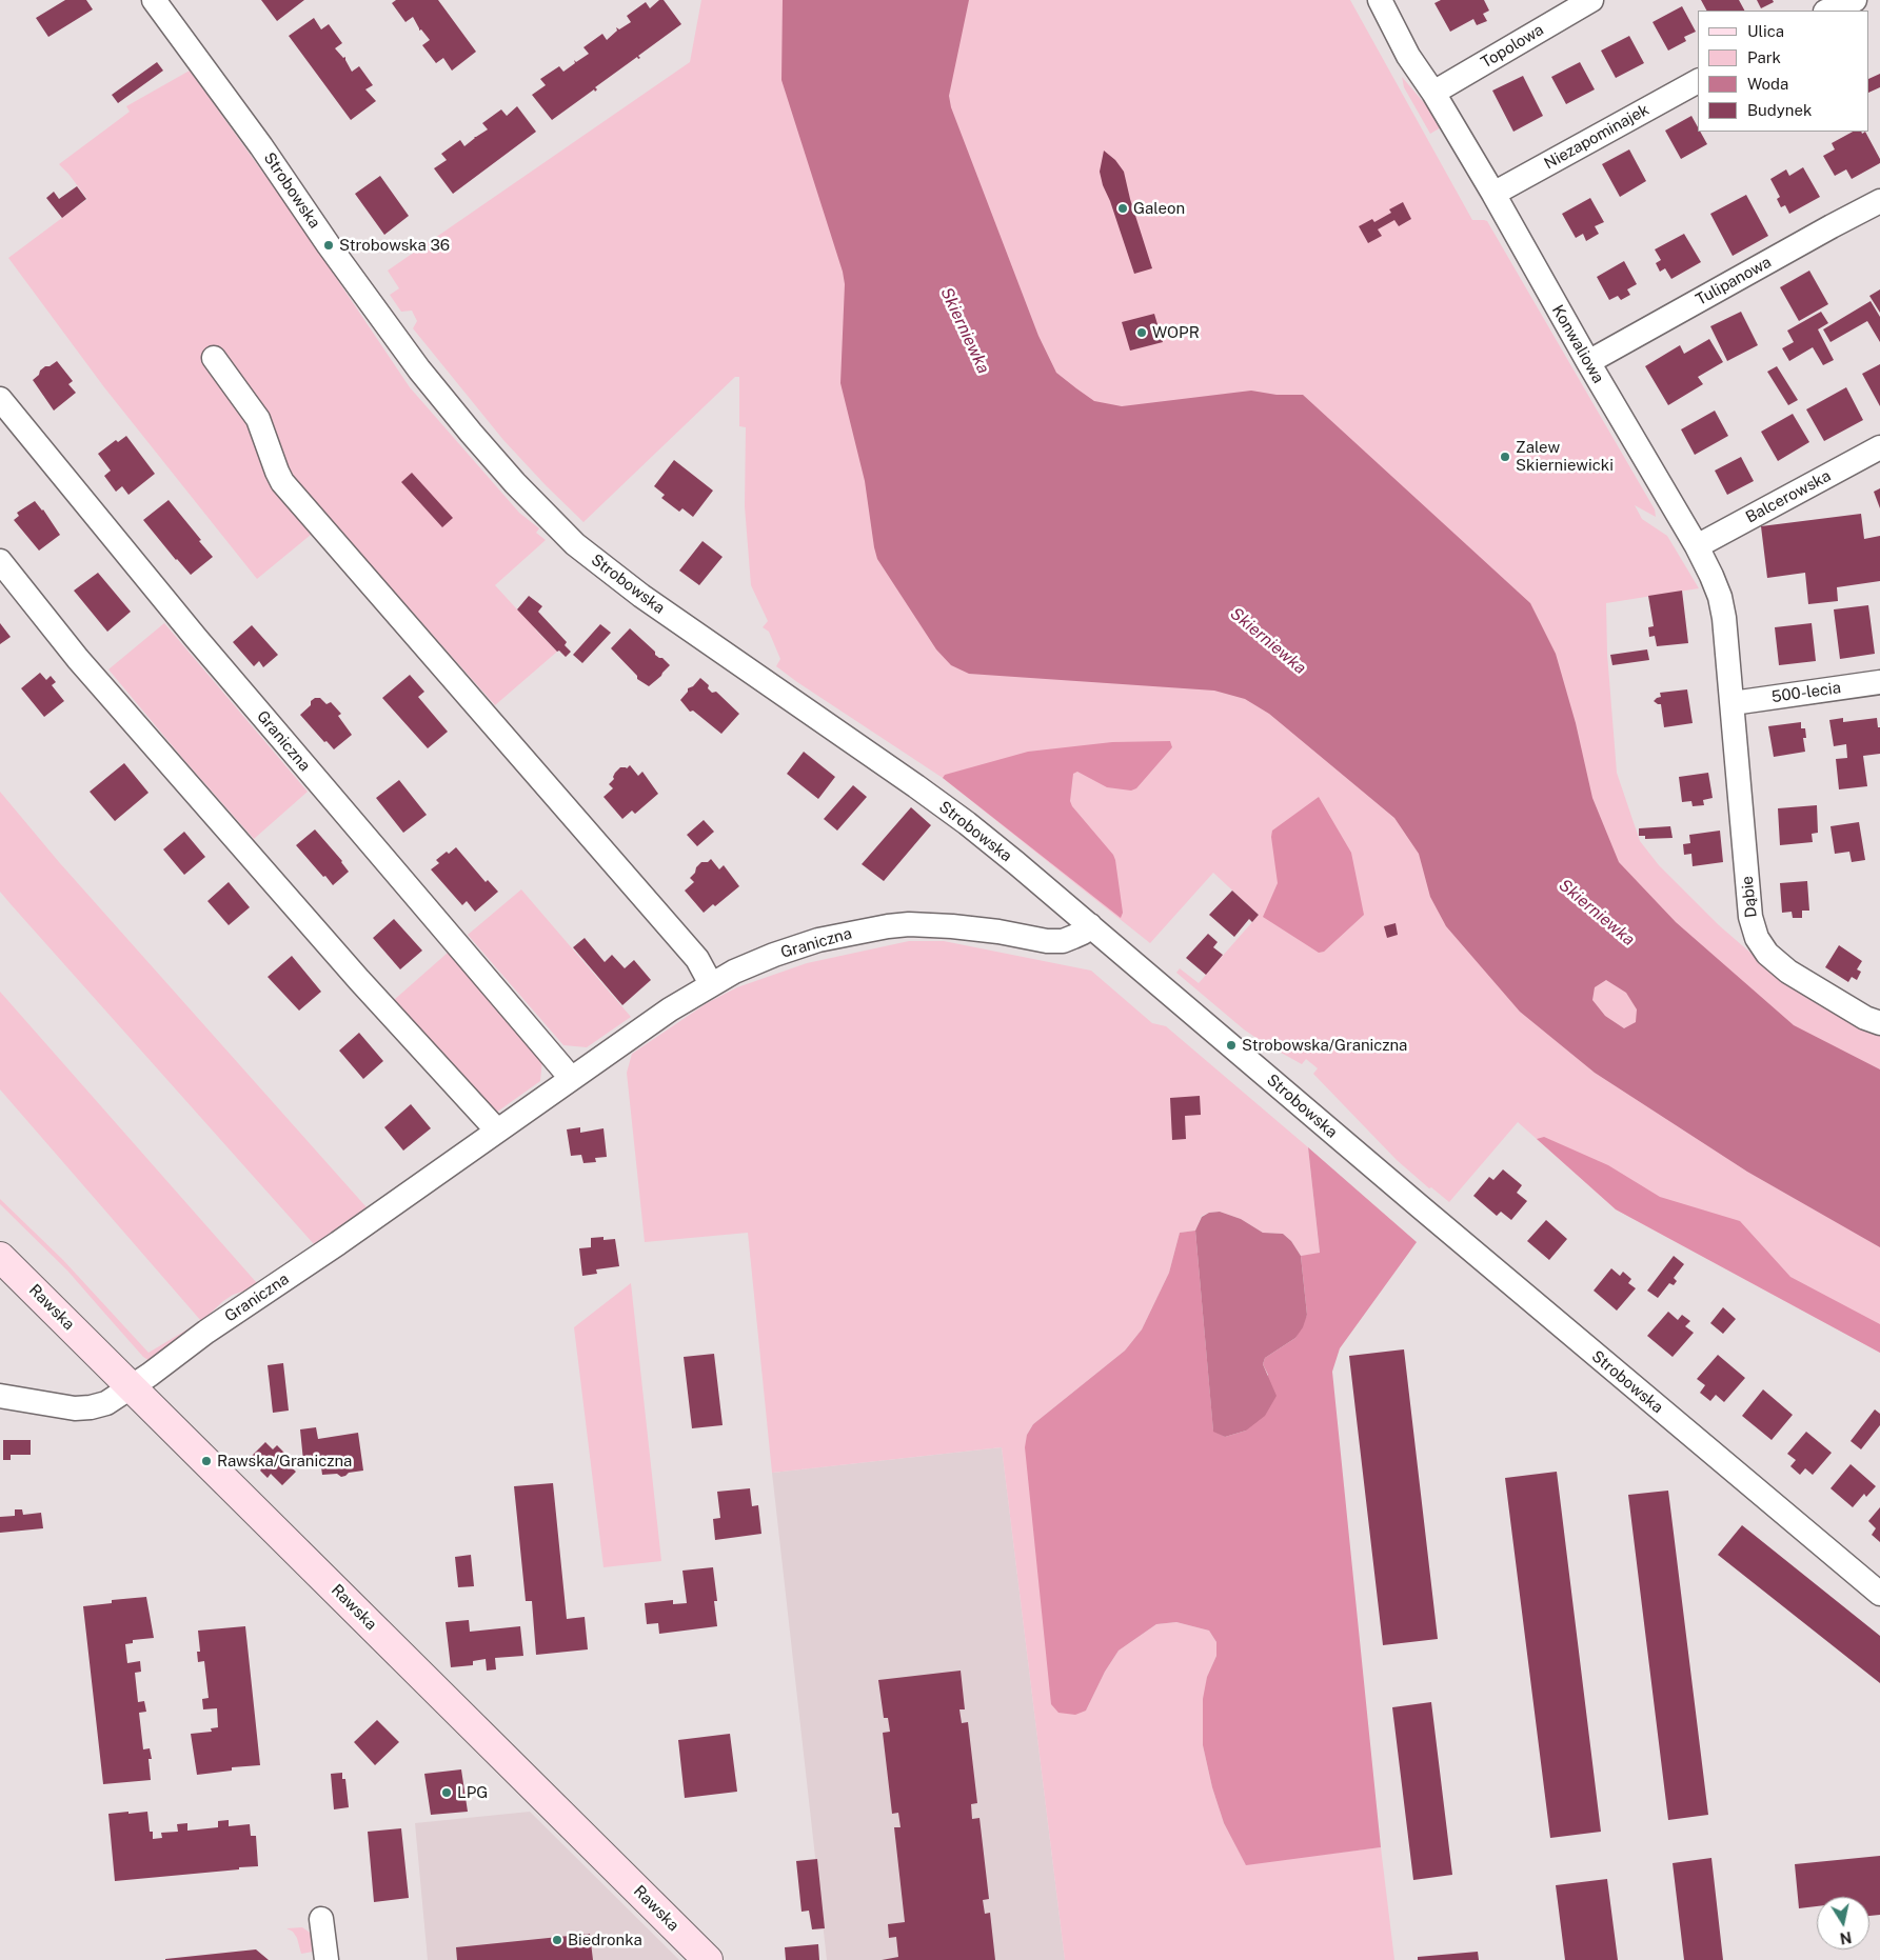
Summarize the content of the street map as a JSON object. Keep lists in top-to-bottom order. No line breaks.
{"streets":{"street":["Topolowa","Niezapominajek","Strobowska","Tulipanowa","Konwaliowa","Balcerowska","500-lecia","Graniczna","Dąbie","Rawska"]},"crossings":[["Topolowa","Konwaliowa"],["Niezapominajek","Konwaliowa"],["Strobowska","Graniczna"],["Tulipanowa","Konwaliowa"],["Konwaliowa","Balcerowska"],["Konwaliowa","500-lecia"],["Konwaliowa","Dąbie"],["500-lecia","Dąbie"],["Graniczna","Rawska"]],"water":["Skierniewka"],"places":["Galeon","Strobowska 36","WOPR","Zalew Skierniewicki","Strobowska/Graniczna","Rawska/Graniczna","LPG","Biedronka"],"legend":["Ulica","Park","Woda","Budynek"],"north":"bottom"}
